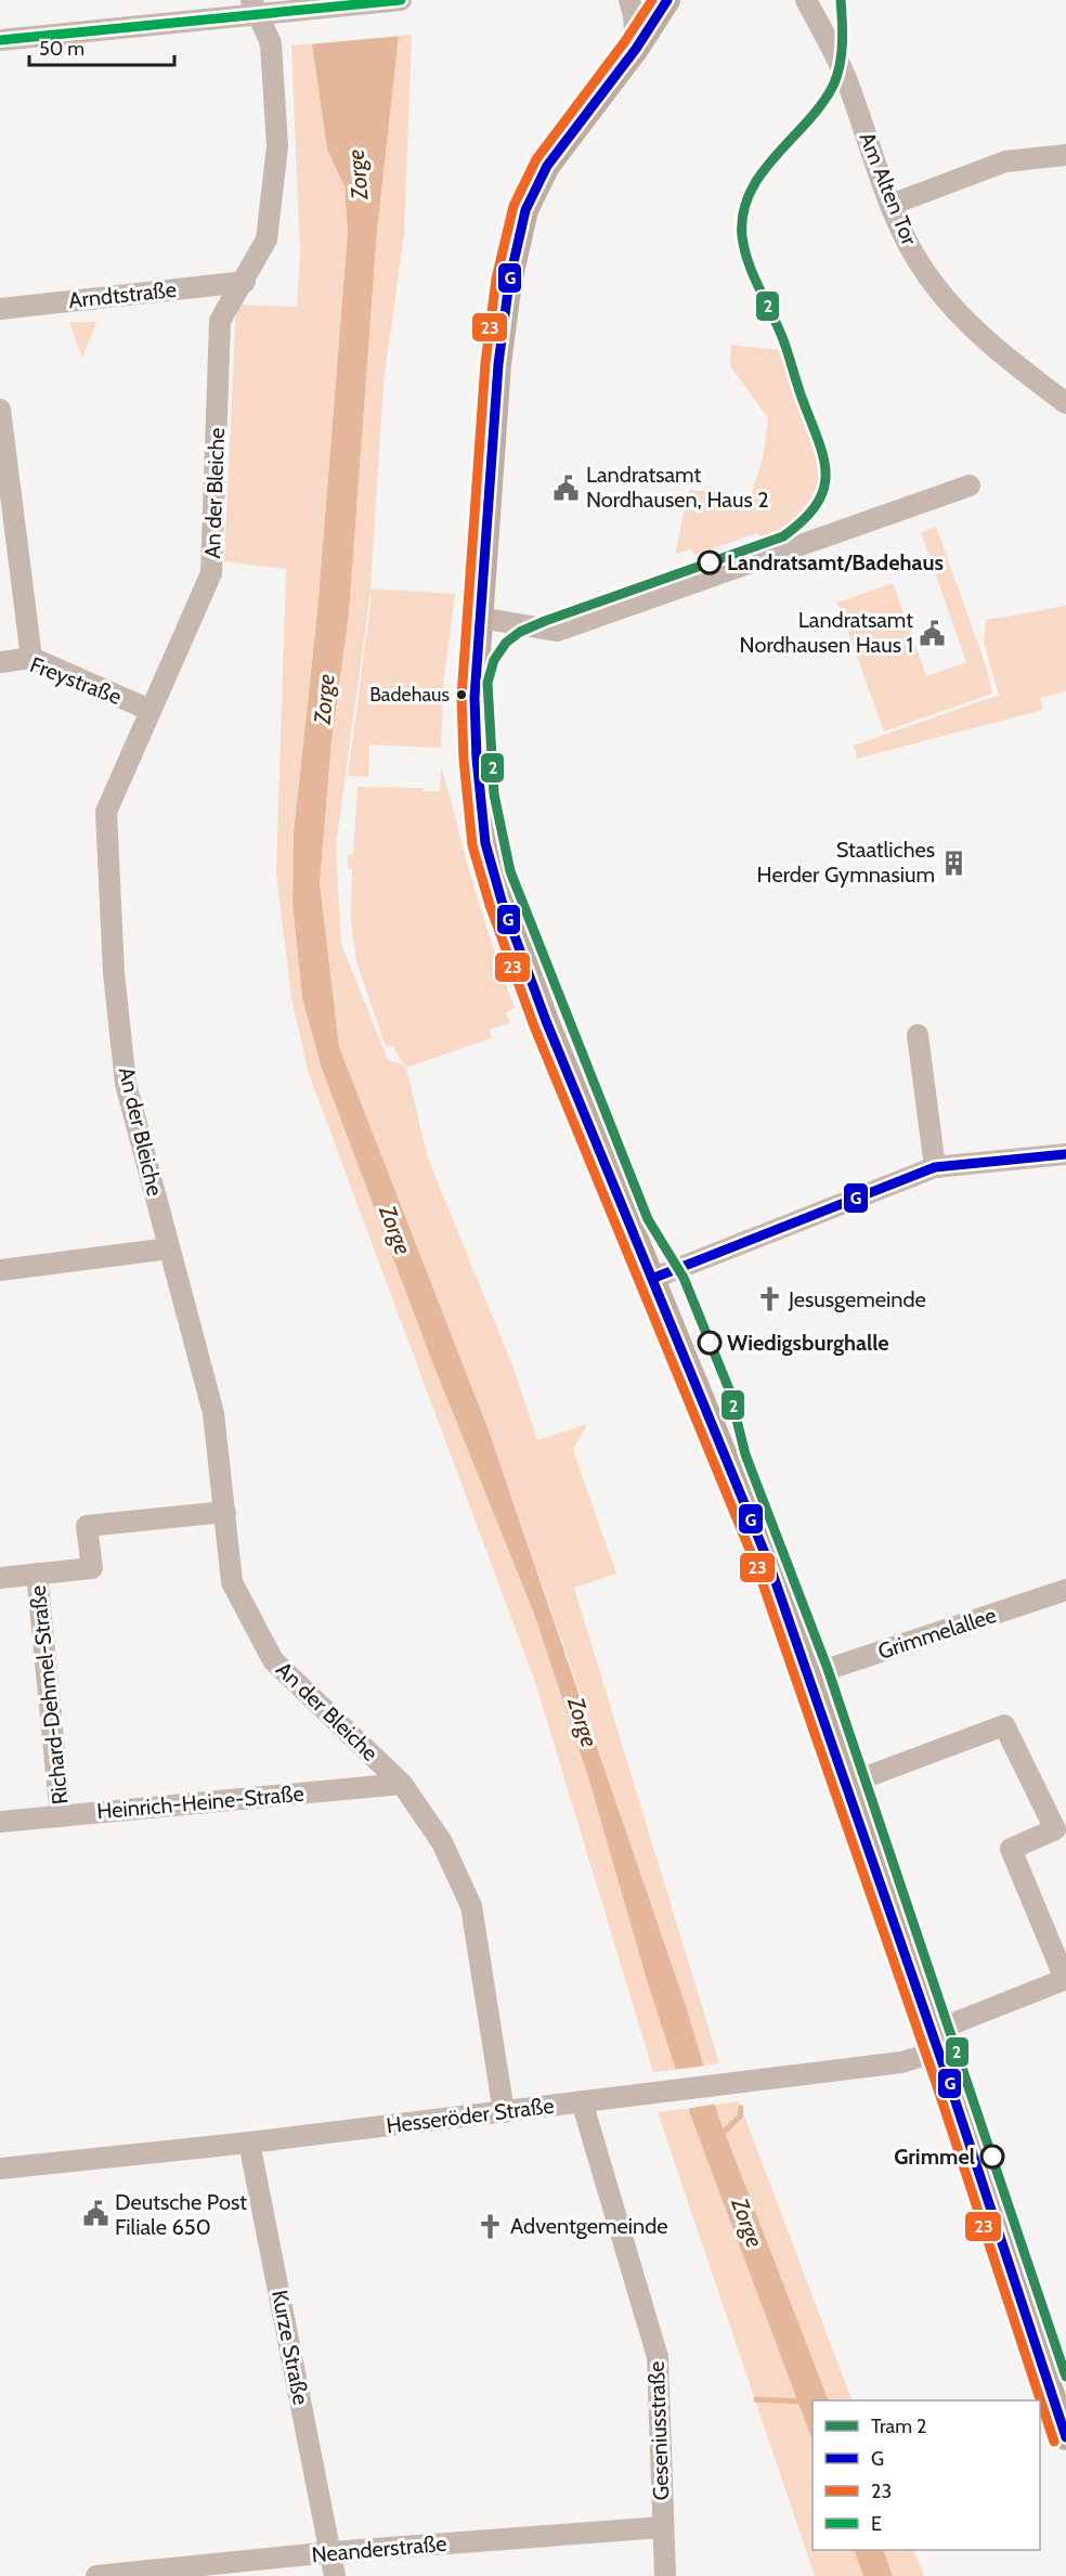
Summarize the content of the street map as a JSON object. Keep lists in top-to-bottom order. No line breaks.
{"streets":{"street":["Am Alten Tor","Arndtstraße","An der Bleiche","Freystraße","Grimmelallee","Richard-Dehmel-Straße","Heinrich-Heine-Straße","Hesseröder Straße","Kurze Straße","Geseniusstraße","Neanderstraße"]},"crossings":[["Arndtstraße","An der Bleiche"],["An der Bleiche","Freystraße"],["An der Bleiche","Heinrich-Heine-Straße"],["An der Bleiche","Hesseröder Straße"],["Richard-Dehmel-Straße","Heinrich-Heine-Straße"],["Hesseröder Straße","Kurze Straße"],["Hesseröder Straße","Geseniusstraße"],["Kurze Straße","Neanderstraße"],["Geseniusstraße","Neanderstraße"]],"water":["Zorge"],"places":{"public building":["Landratsamt Nordhausen, Haus 2","Landratsamt Nordhausen Haus 1","Deutsche Post Filiale 650"],"other":["Landratsamt/Badehaus","Badehaus","Wiedigsburghalle","Grimmel"],"building":["Staatliches Herder Gymnasium"],"church":["Jesusgemeinde","Adventgemeinde"]},"lines":["tram line 2","transit line G","transit line 23","transit line E"],"legend":["Tram 2","G","23","E"],"scale_bar":"50 m"}
